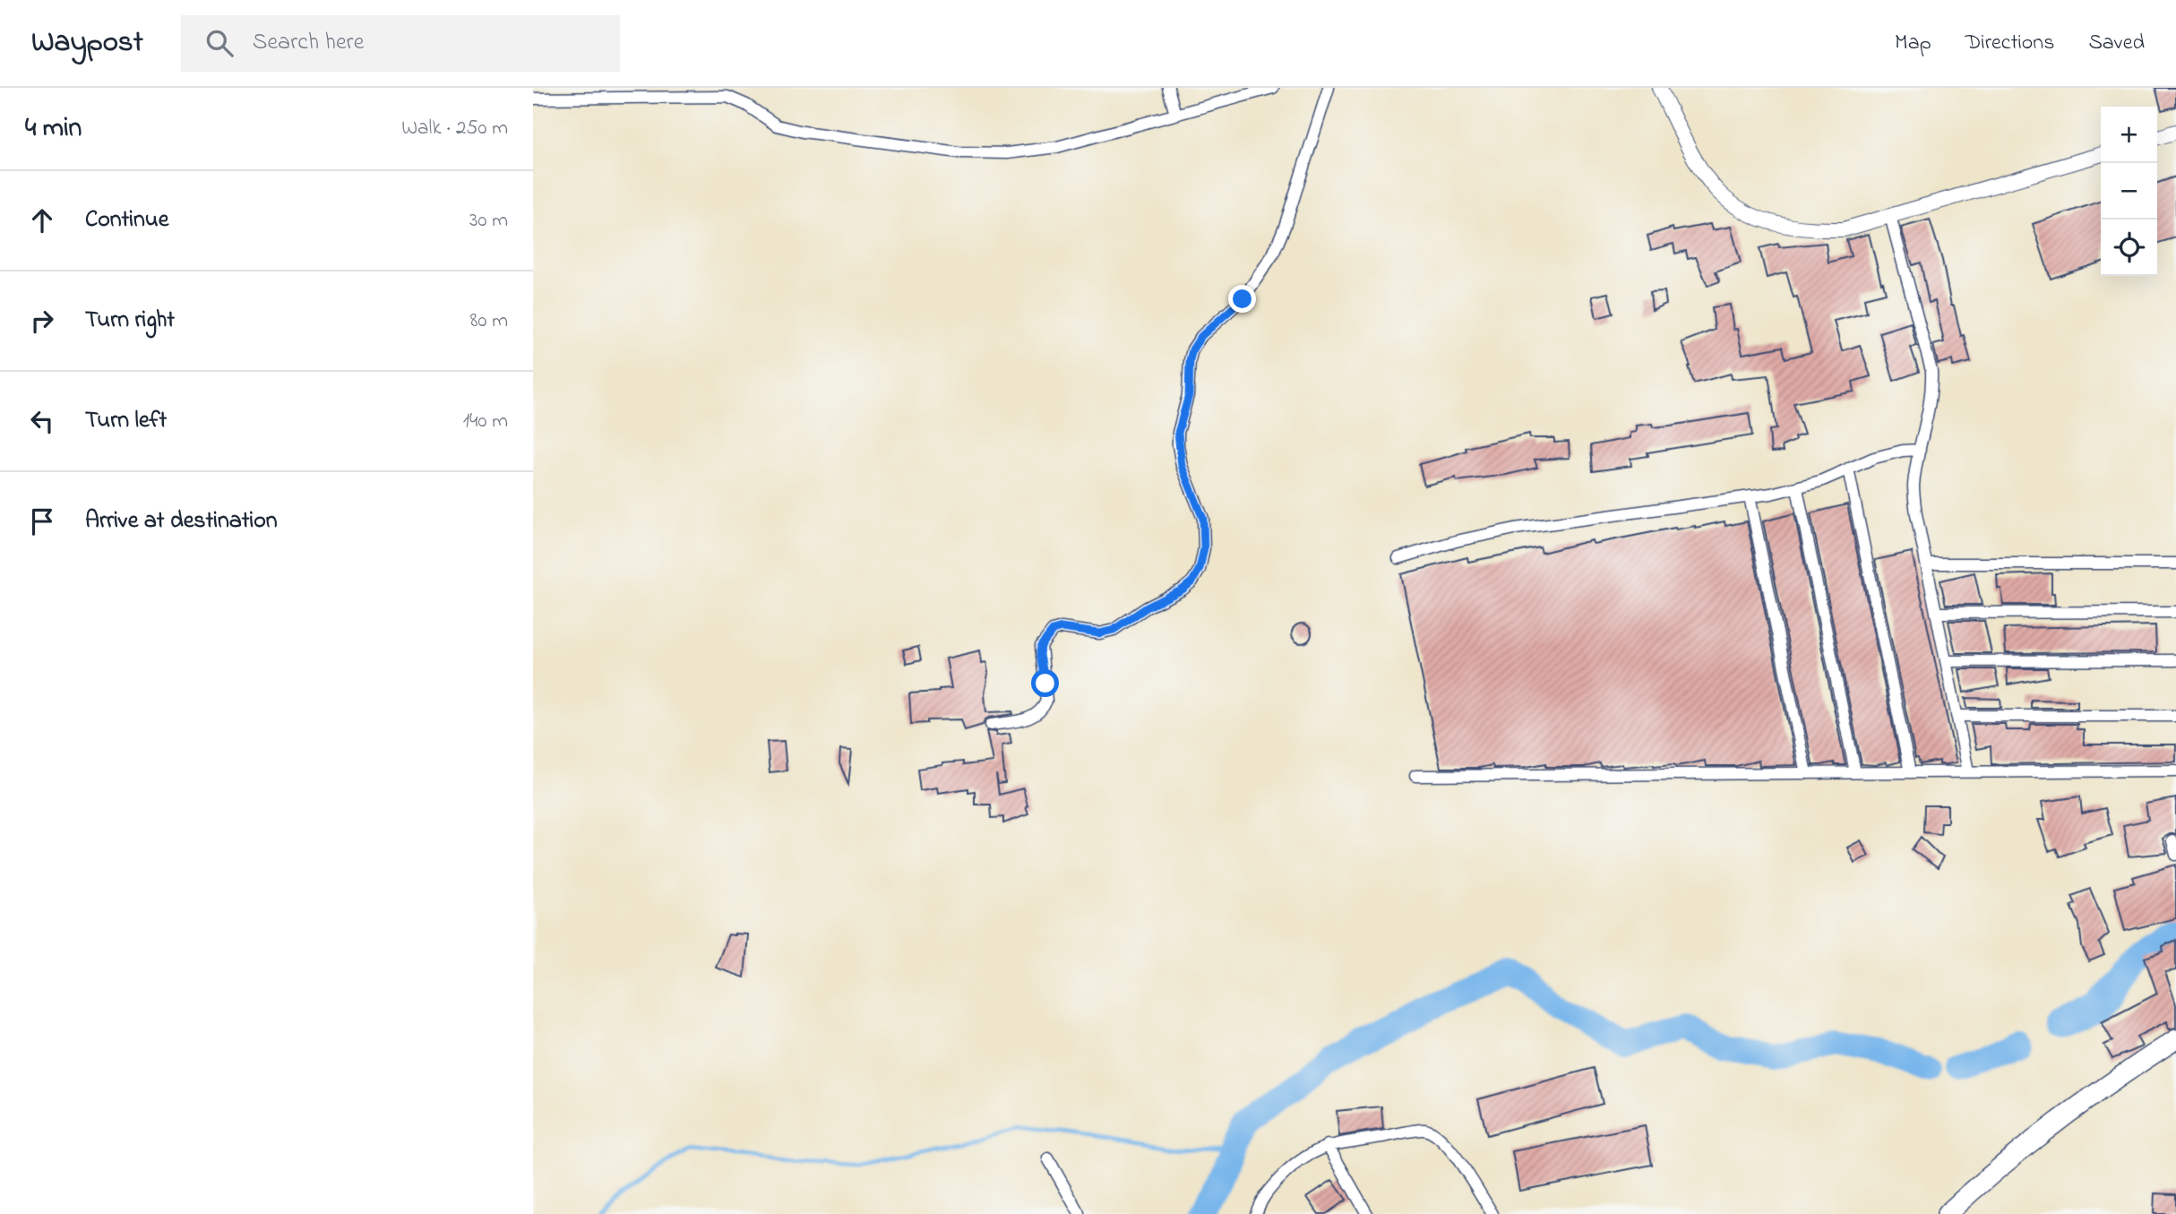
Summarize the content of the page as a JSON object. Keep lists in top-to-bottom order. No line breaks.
{"page":{"header":"Waypost","search":"Search here","nav":["Map","Directions","Saved"],"heading":["4 min","Walk · 250 m"],"map_buttons":["+","−"],"list":[["Continue","30 m"],["Turn right","80 m"],["Turn left","140 m"],"Arrive at destination"]}}
